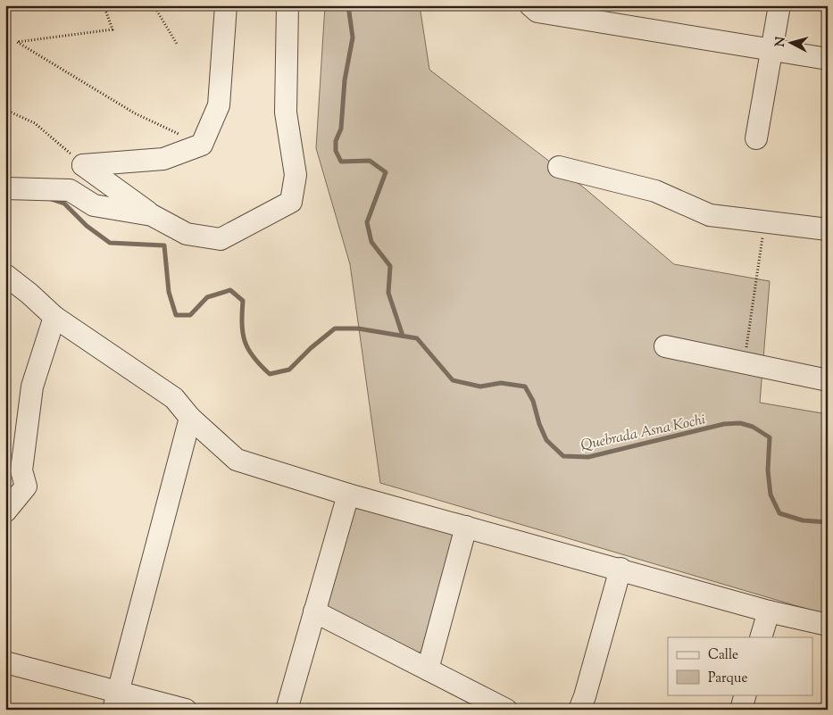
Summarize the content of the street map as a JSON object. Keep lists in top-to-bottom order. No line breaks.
{"water":["Quebrada Asna Kochi"],"legend":["Calle","Parque"],"north":"left"}
